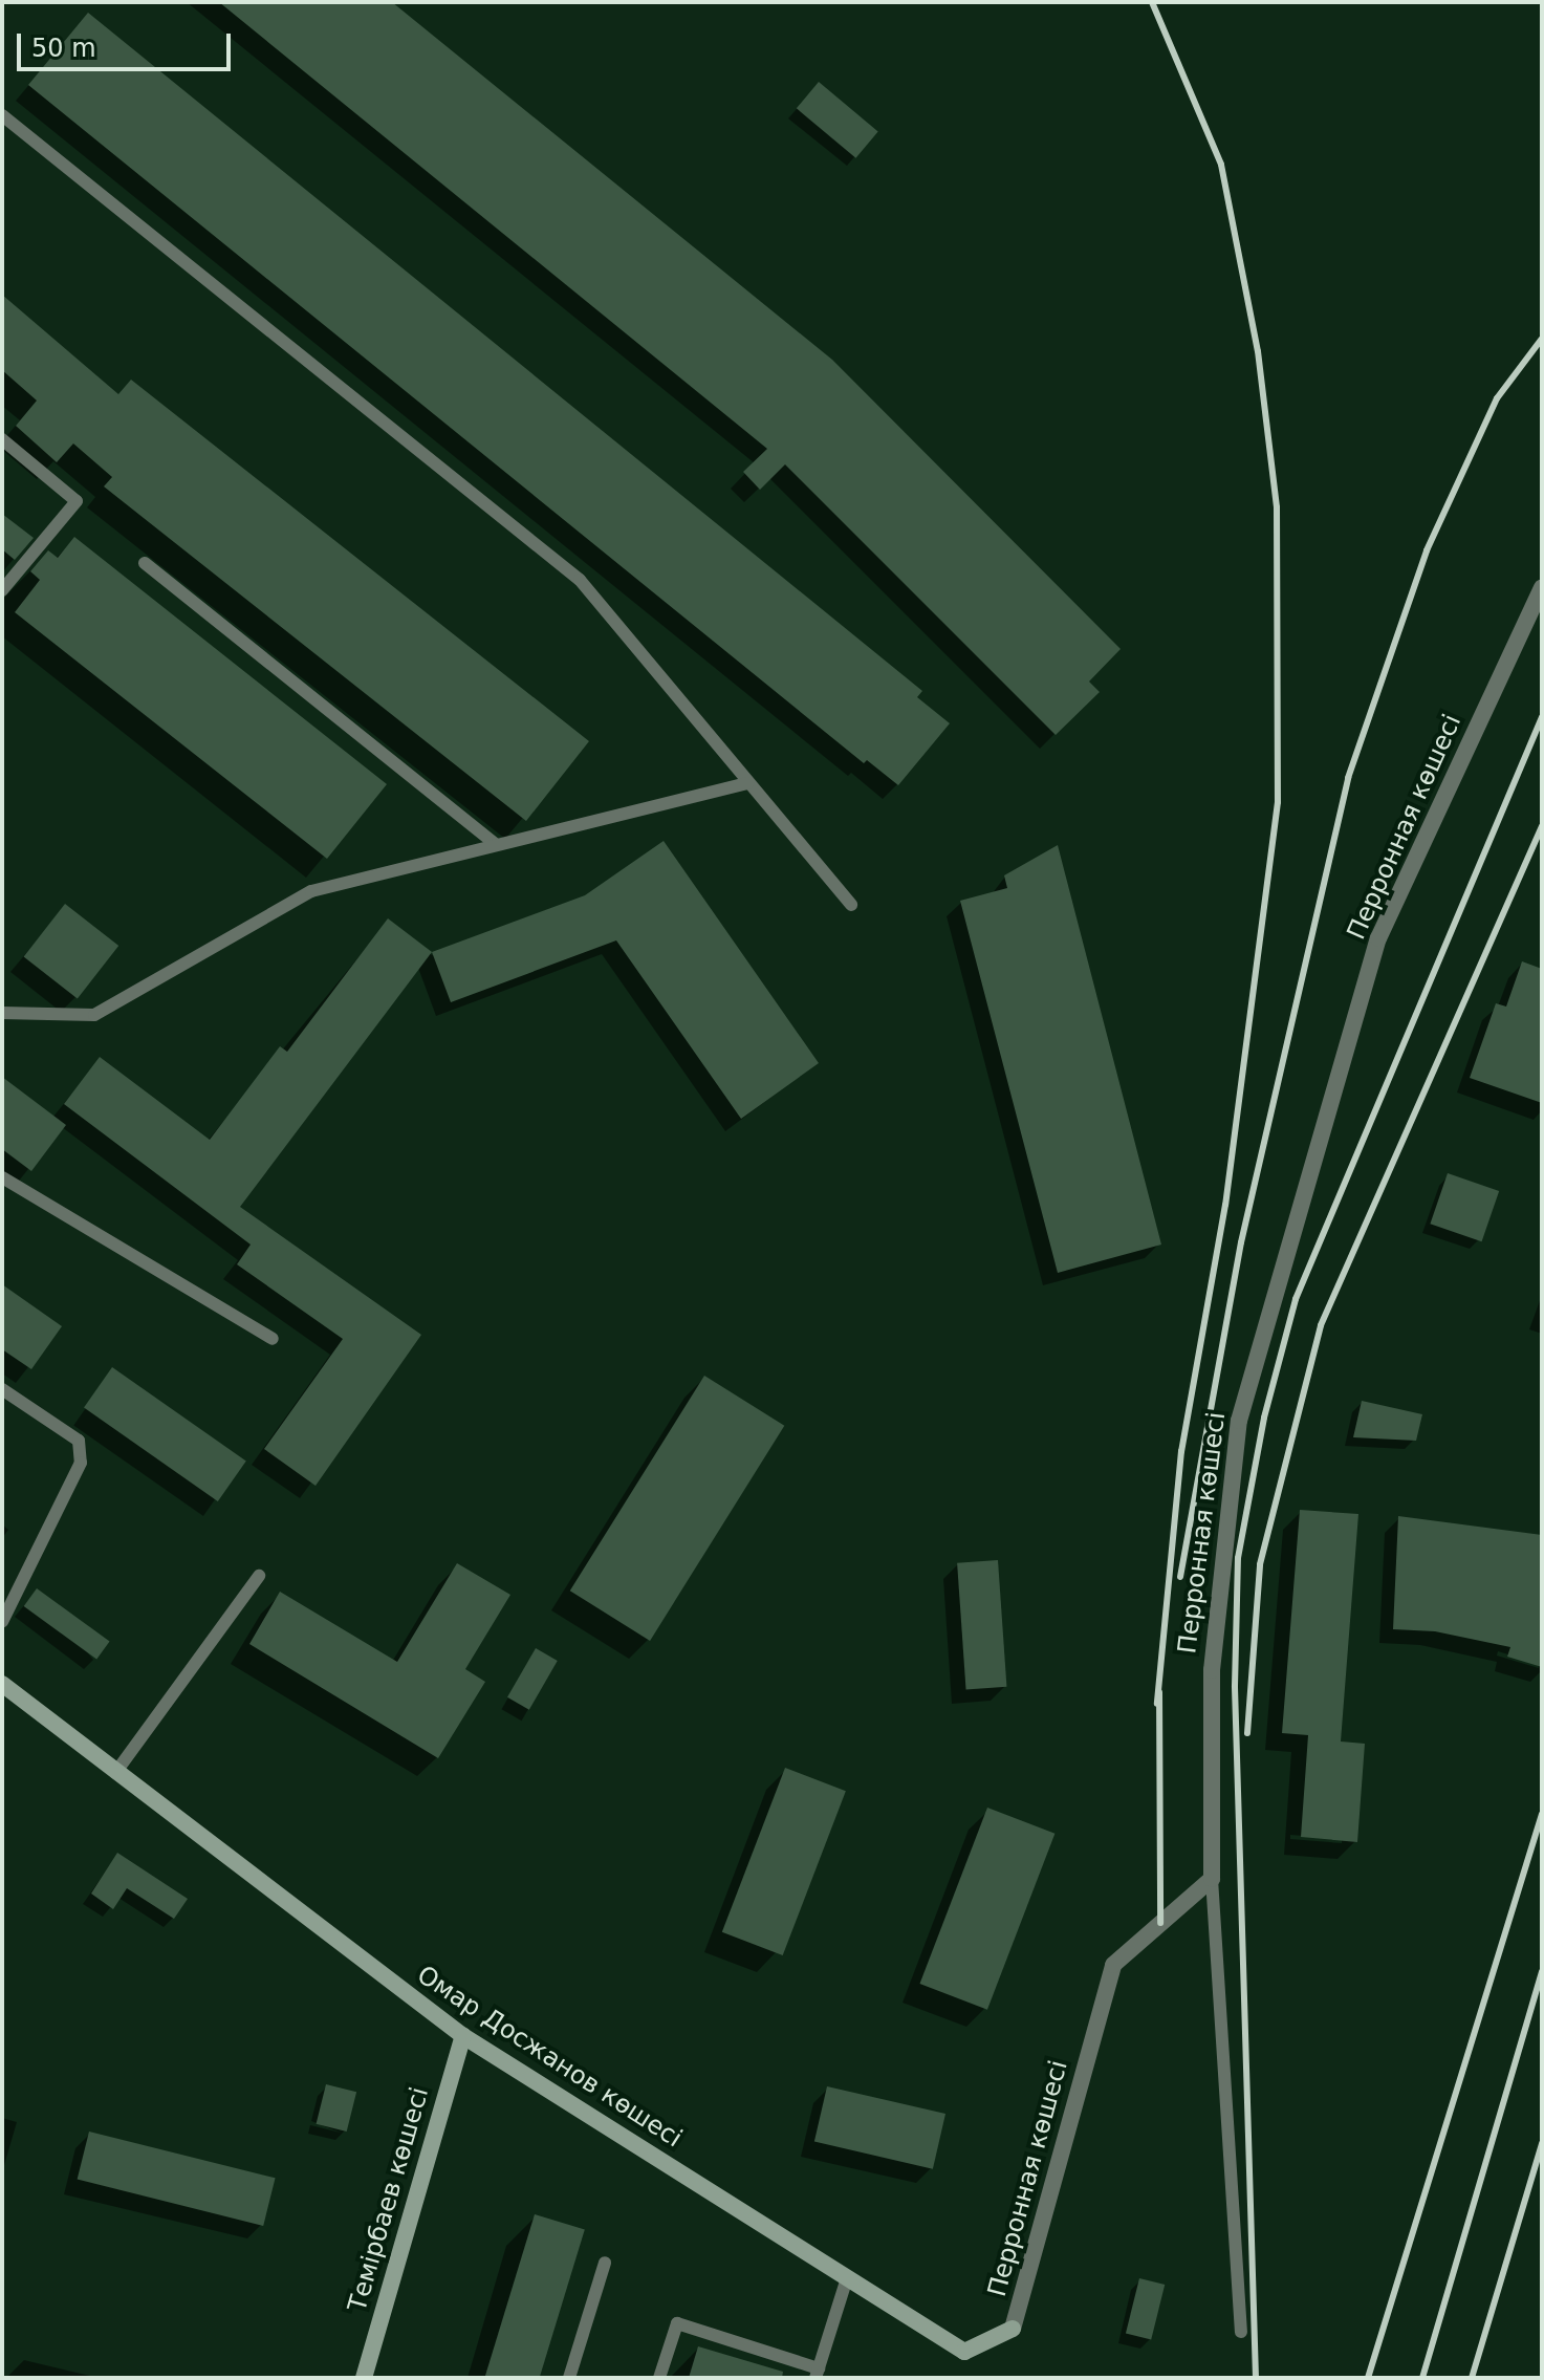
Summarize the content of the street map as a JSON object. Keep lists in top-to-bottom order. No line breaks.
{"streets":{"street":["Перронная көшесі","Омар Досжанов көшесі","Темірбаев көшесі"]},"crossings":[["Перронная көшесі","Омар Досжанов көшесі"],["Омар Досжанов көшесі","Темірбаев көшесі"]],"scale_bar":"50 m"}
